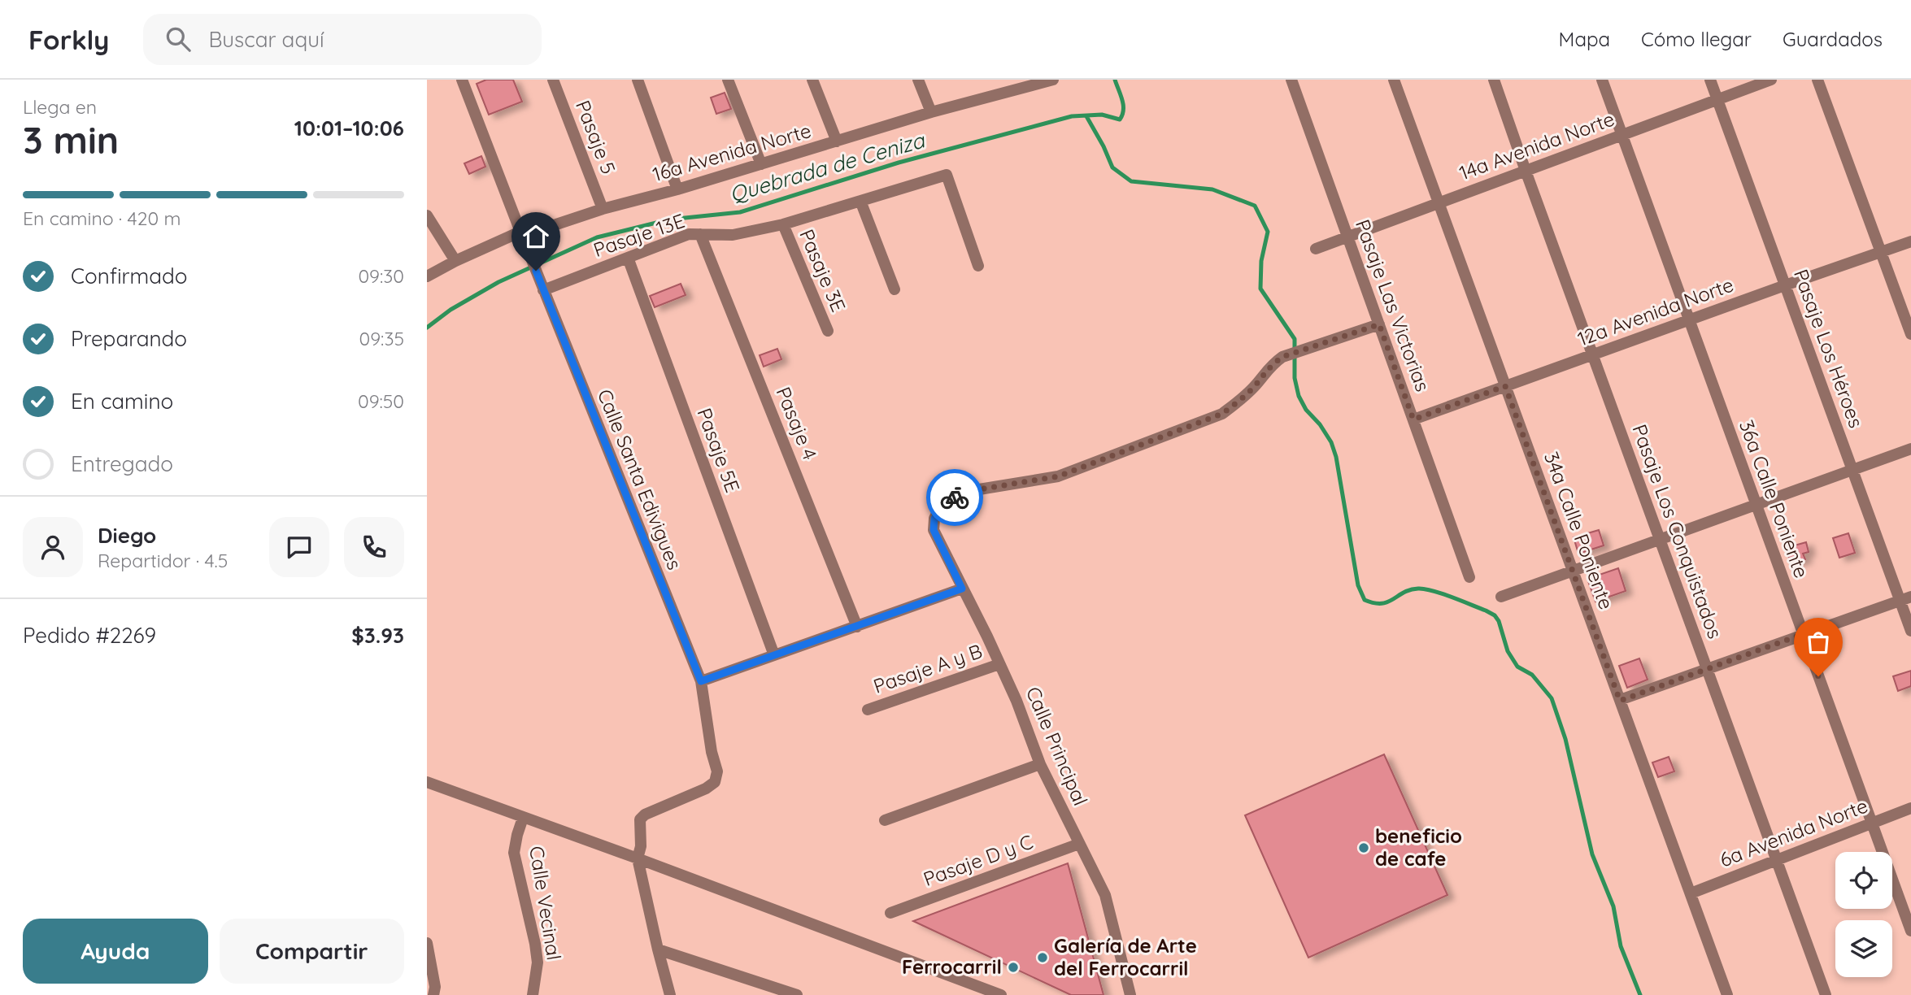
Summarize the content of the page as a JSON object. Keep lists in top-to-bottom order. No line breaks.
{"streets":{"street":["Pasaje 5","14a Avenida Norte","16a Avenida Norte","Pasaje 13E","Pasaje 3E","Pasaje Las Victorias","12a Avenida Norte","Pasaje Los Héroes","Pasaje 4","Pasaje 5E","Calle Santa Edivigues","36a Calle Poniente","34a Calle Poniente","Pasaje Los Conquistados","Pasaje A y B","Calle Principal","6a Avenida Norte","Pasaje D y C","Calle Vecinal"]},"crossings":[["Pasaje 5","16a Avenida Norte"],["14a Avenida Norte","Pasaje Las Victorias"],["14a Avenida Norte","Pasaje Los Héroes"],["14a Avenida Norte","36a Calle Poniente"],["14a Avenida Norte","34a Calle Poniente"],["14a Avenida Norte","Pasaje Los Conquistados"],["16a Avenida Norte","Calle Santa Edivigues"],["Pasaje 13E","Pasaje 3E"],["Pasaje 13E","Pasaje 4"],["Pasaje 13E","Pasaje 5E"],["Pasaje 13E","Calle Santa Edivigues"],["Pasaje Las Victorias","12a Avenida Norte"],["Pasaje Las Victorias","Calle Principal"],["12a Avenida Norte","Pasaje Los Héroes"],["12a Avenida Norte","36a Calle Poniente"],["12a Avenida Norte","34a Calle Poniente"],["12a Avenida Norte","Pasaje Los Conquistados"],["36a Calle Poniente","6a Avenida Norte"],["34a Calle Poniente","6a Avenida Norte"],["Pasaje Los Conquistados","6a Avenida Norte"],["Pasaje A y B","Calle Principal"],["Calle Principal","Pasaje D y C"]],"water":["Quebrada de Ceniza"],"places":["beneficio de cafe","Galería de Arte del Ferrocarril","Ferrocarril"],"page":{"header":"Forkly","search":"Buscar aquí","nav":["Mapa","Cómo llegar","Guardados"],"heading":["3 min","Llega en","10:01–10:06"],"panel":["Diego","Repartidor · 4.5","Pedido #2269","$3.93"],"bar":"En camino · 420 m","list":[["Confirmado","09:30"],["Preparando","09:35"],["En camino","09:50"],"Entregado"],"buttons":["Ayuda","Compartir"]}}
